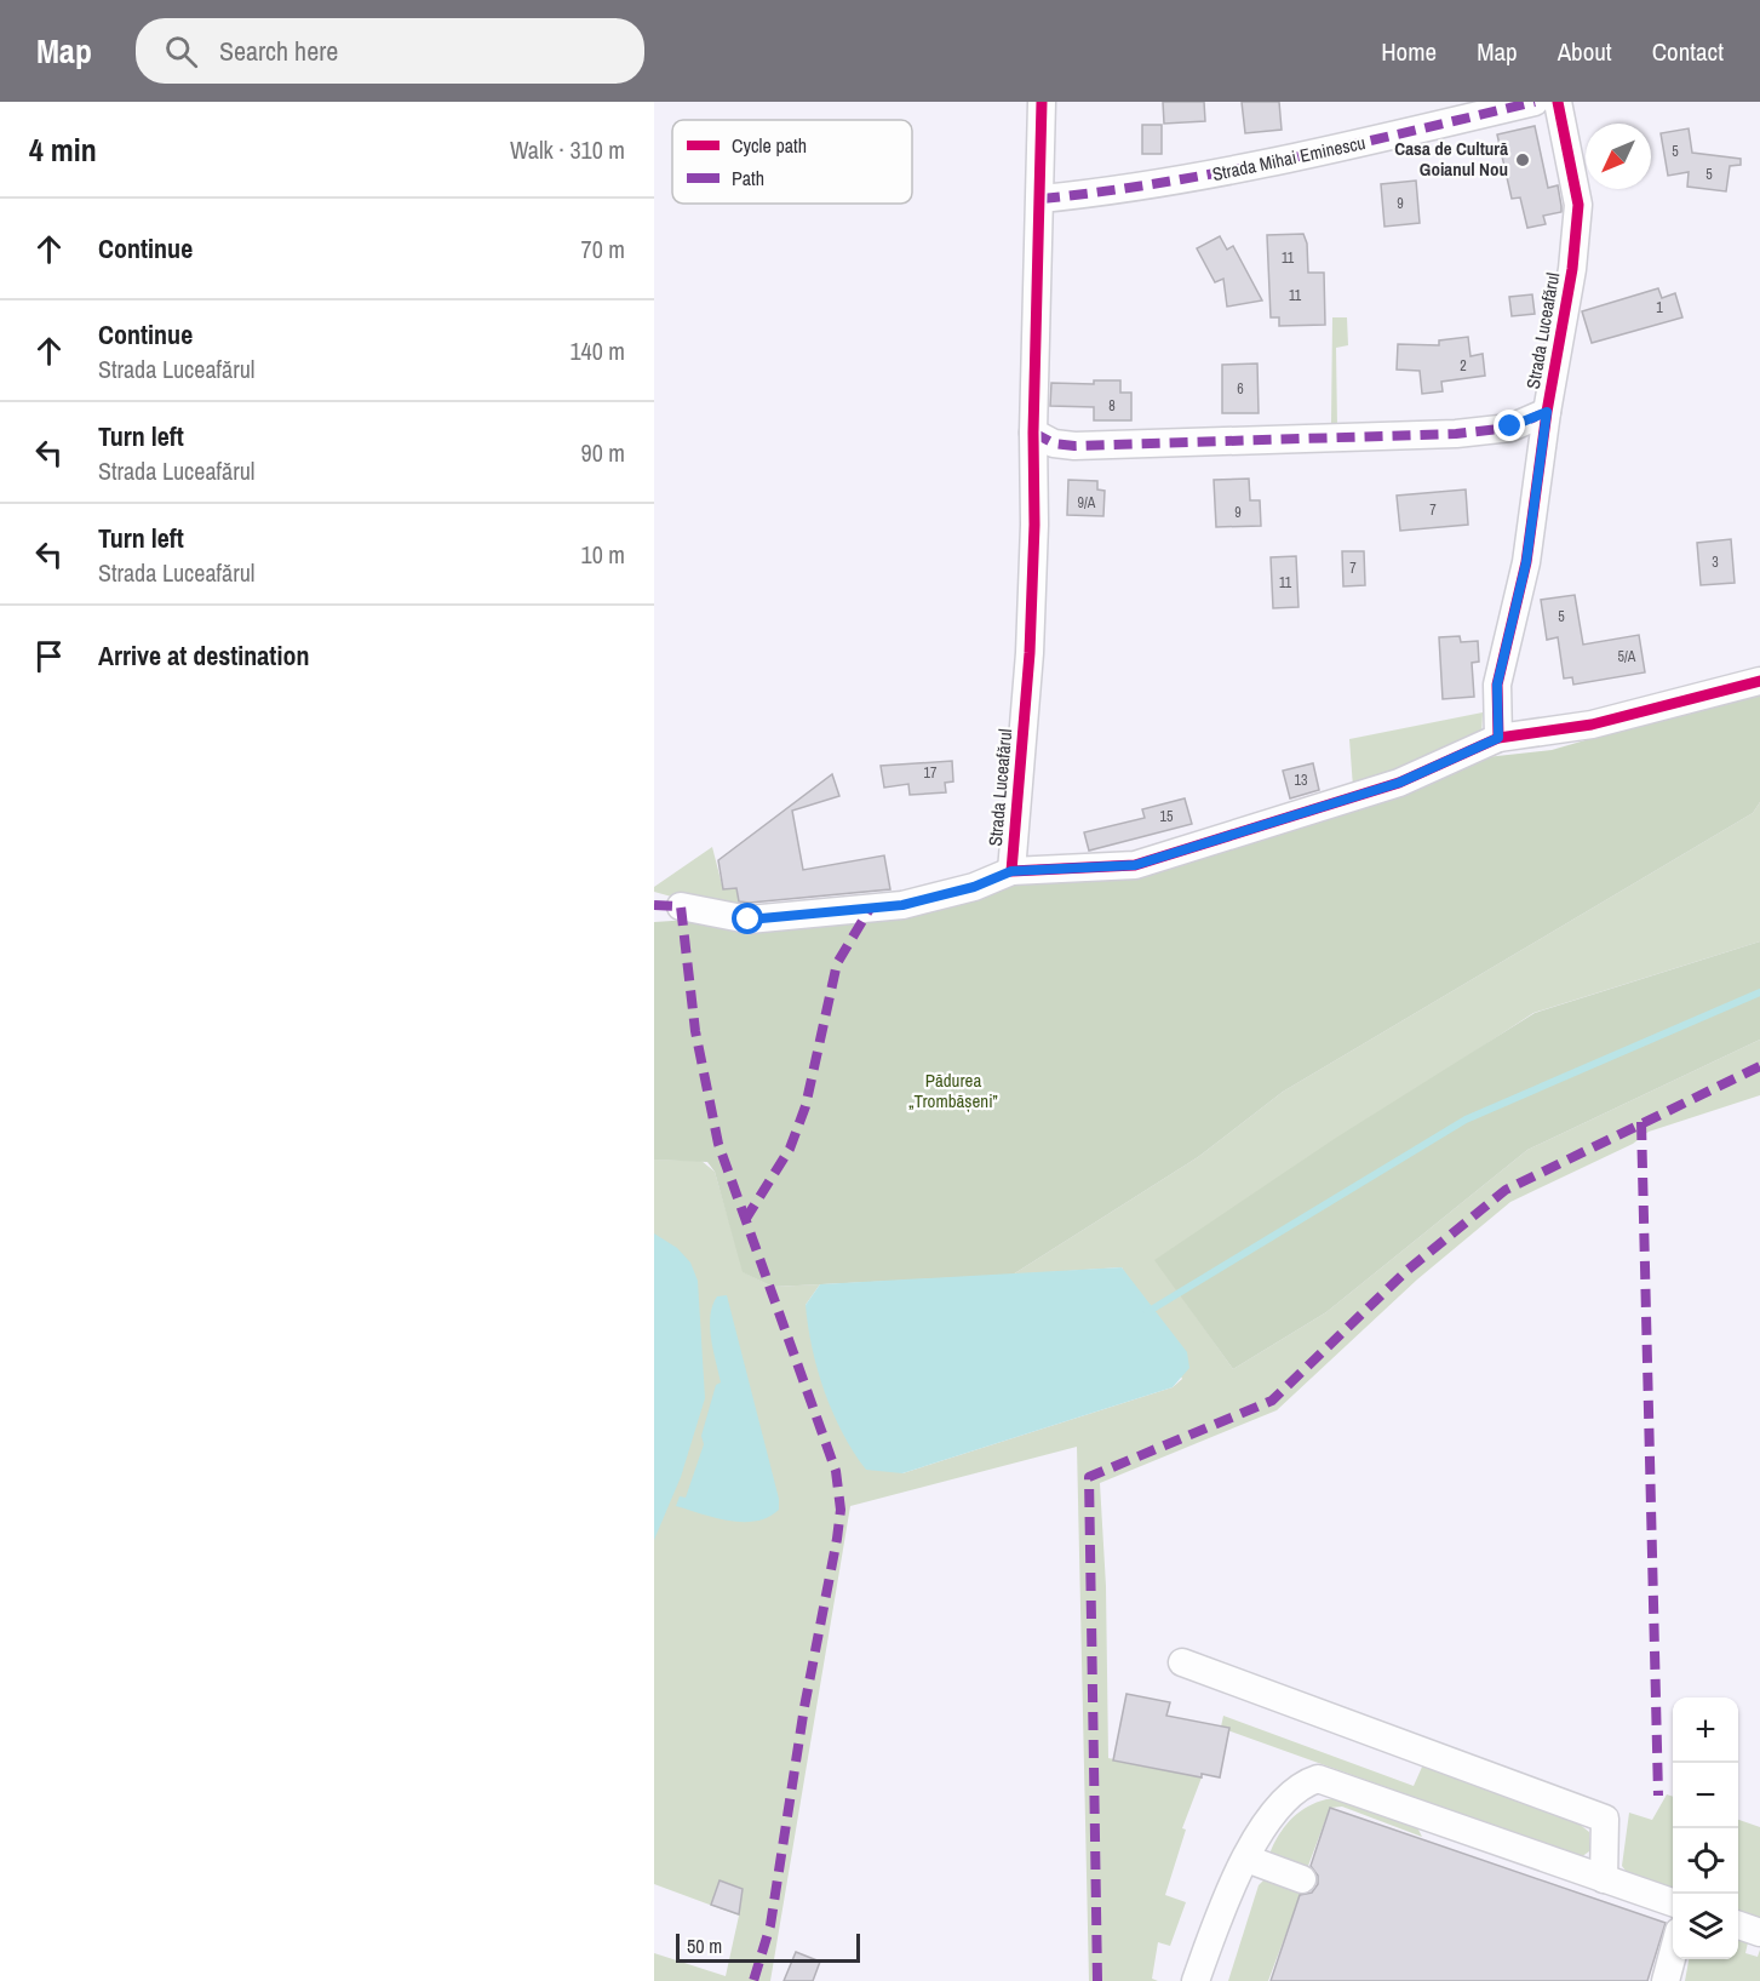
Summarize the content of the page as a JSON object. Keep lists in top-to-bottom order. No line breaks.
{"streets":{"street":["Strada Mihai Eminescu","Strada Luceafărul"]},"crossings":[["Strada Mihai Eminescu","Strada Luceafărul"]],"parks":["Pădurea „Trombășeni”"],"places":["Casa de Cultură Goianul Nou"],"house_numbers":["5","5","9","11","11","1","2","6","8","9/A","7","9","3","7","11","5","5/A","17","13","15"],"legend":["Cycle path","Path"],"scale_bar":"50 m","north":"bottom left","page":{"header":"Map","search":"Search here","nav":["Home","Map","About","Contact"],"heading":["4 min","Walk · 310 m"],"list":[["Continue","70 m"],["Continue","Strada Luceafărul","140 m"],["Turn left","Strada Luceafărul","90 m"],["Turn left","Strada Luceafărul","10 m"],"Arrive at destination"],"map_buttons":["+","−"],"scale":"50 m"}}
